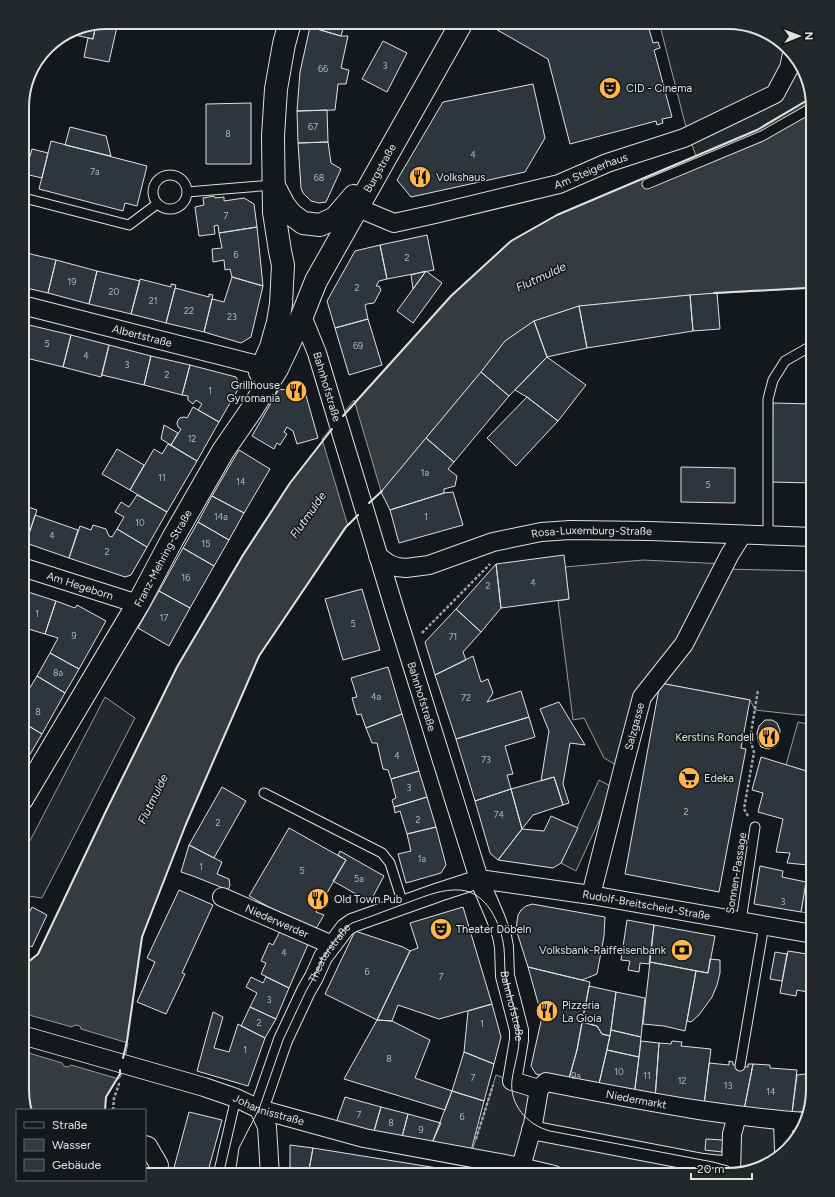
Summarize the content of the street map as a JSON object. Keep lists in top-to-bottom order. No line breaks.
{"streets":{"main road":["Burgstraße","Franz-Mehring-Straße"],"street":["Am Steigerhaus","Albertstraße","Bahnhofstraße","Rosa-Luxemburg-Straße","Am Hegeborn","Salzgasse","Rudolf-Breitscheid-Straße","Niederwerder","Theaterstraße","Niedermarkt","Johannisstraße"],"lane":["Sonnen-Passage"]},"crossings":[["Burgstraße","Am Steigerhaus"],["Burgstraße","Bahnhofstraße"],["Burgstraße","Franz-Mehring-Straße"],["Bahnhofstraße","Rosa-Luxemburg-Straße"],["Bahnhofstraße","Franz-Mehring-Straße"],["Bahnhofstraße","Rudolf-Breitscheid-Straße"],["Bahnhofstraße","Theaterstraße"],["Bahnhofstraße","Niedermarkt"],["Rosa-Luxemburg-Straße","Salzgasse"],["Franz-Mehring-Straße","Am Hegeborn"],["Salzgasse","Rudolf-Breitscheid-Straße"],["Sonnen-Passage","Rudolf-Breitscheid-Straße"],["Rudolf-Breitscheid-Straße","Theaterstraße"],["Niederwerder","Theaterstraße"],["Theaterstraße","Johannisstraße"]],"water":["Flutmulde"],"places":{"theatre":["CID - Cinema","Theater Döbeln"],"restaurant":["Volkshaus","Grillhouse Gyromania","Kerstins Rondell","Old Town Pub","Pizzeria La Gioia"],"supermarket":["Edeka"],"bank":["Volksbank-Raiffeisenbank"]},"house_numbers":["3","66","67","8","4","7a","68","7","6","2","19","2","20","21","22","23","5","69","4","3","2","1","12","1a","11","14","5","14a","1","10","4","15","2","16","4","2","1","17","5","9","71","8a","4a","72","8","4","73","3","2","74","2","2","1a","1","5","5a","3","4","6","7","3","2","1","1","8","10","9a","11","7","12","13","14","7","6","8","9"],"legend":["Straße","Wasser","Gebäude"],"scale_bar":"20 m","north":"right"}
